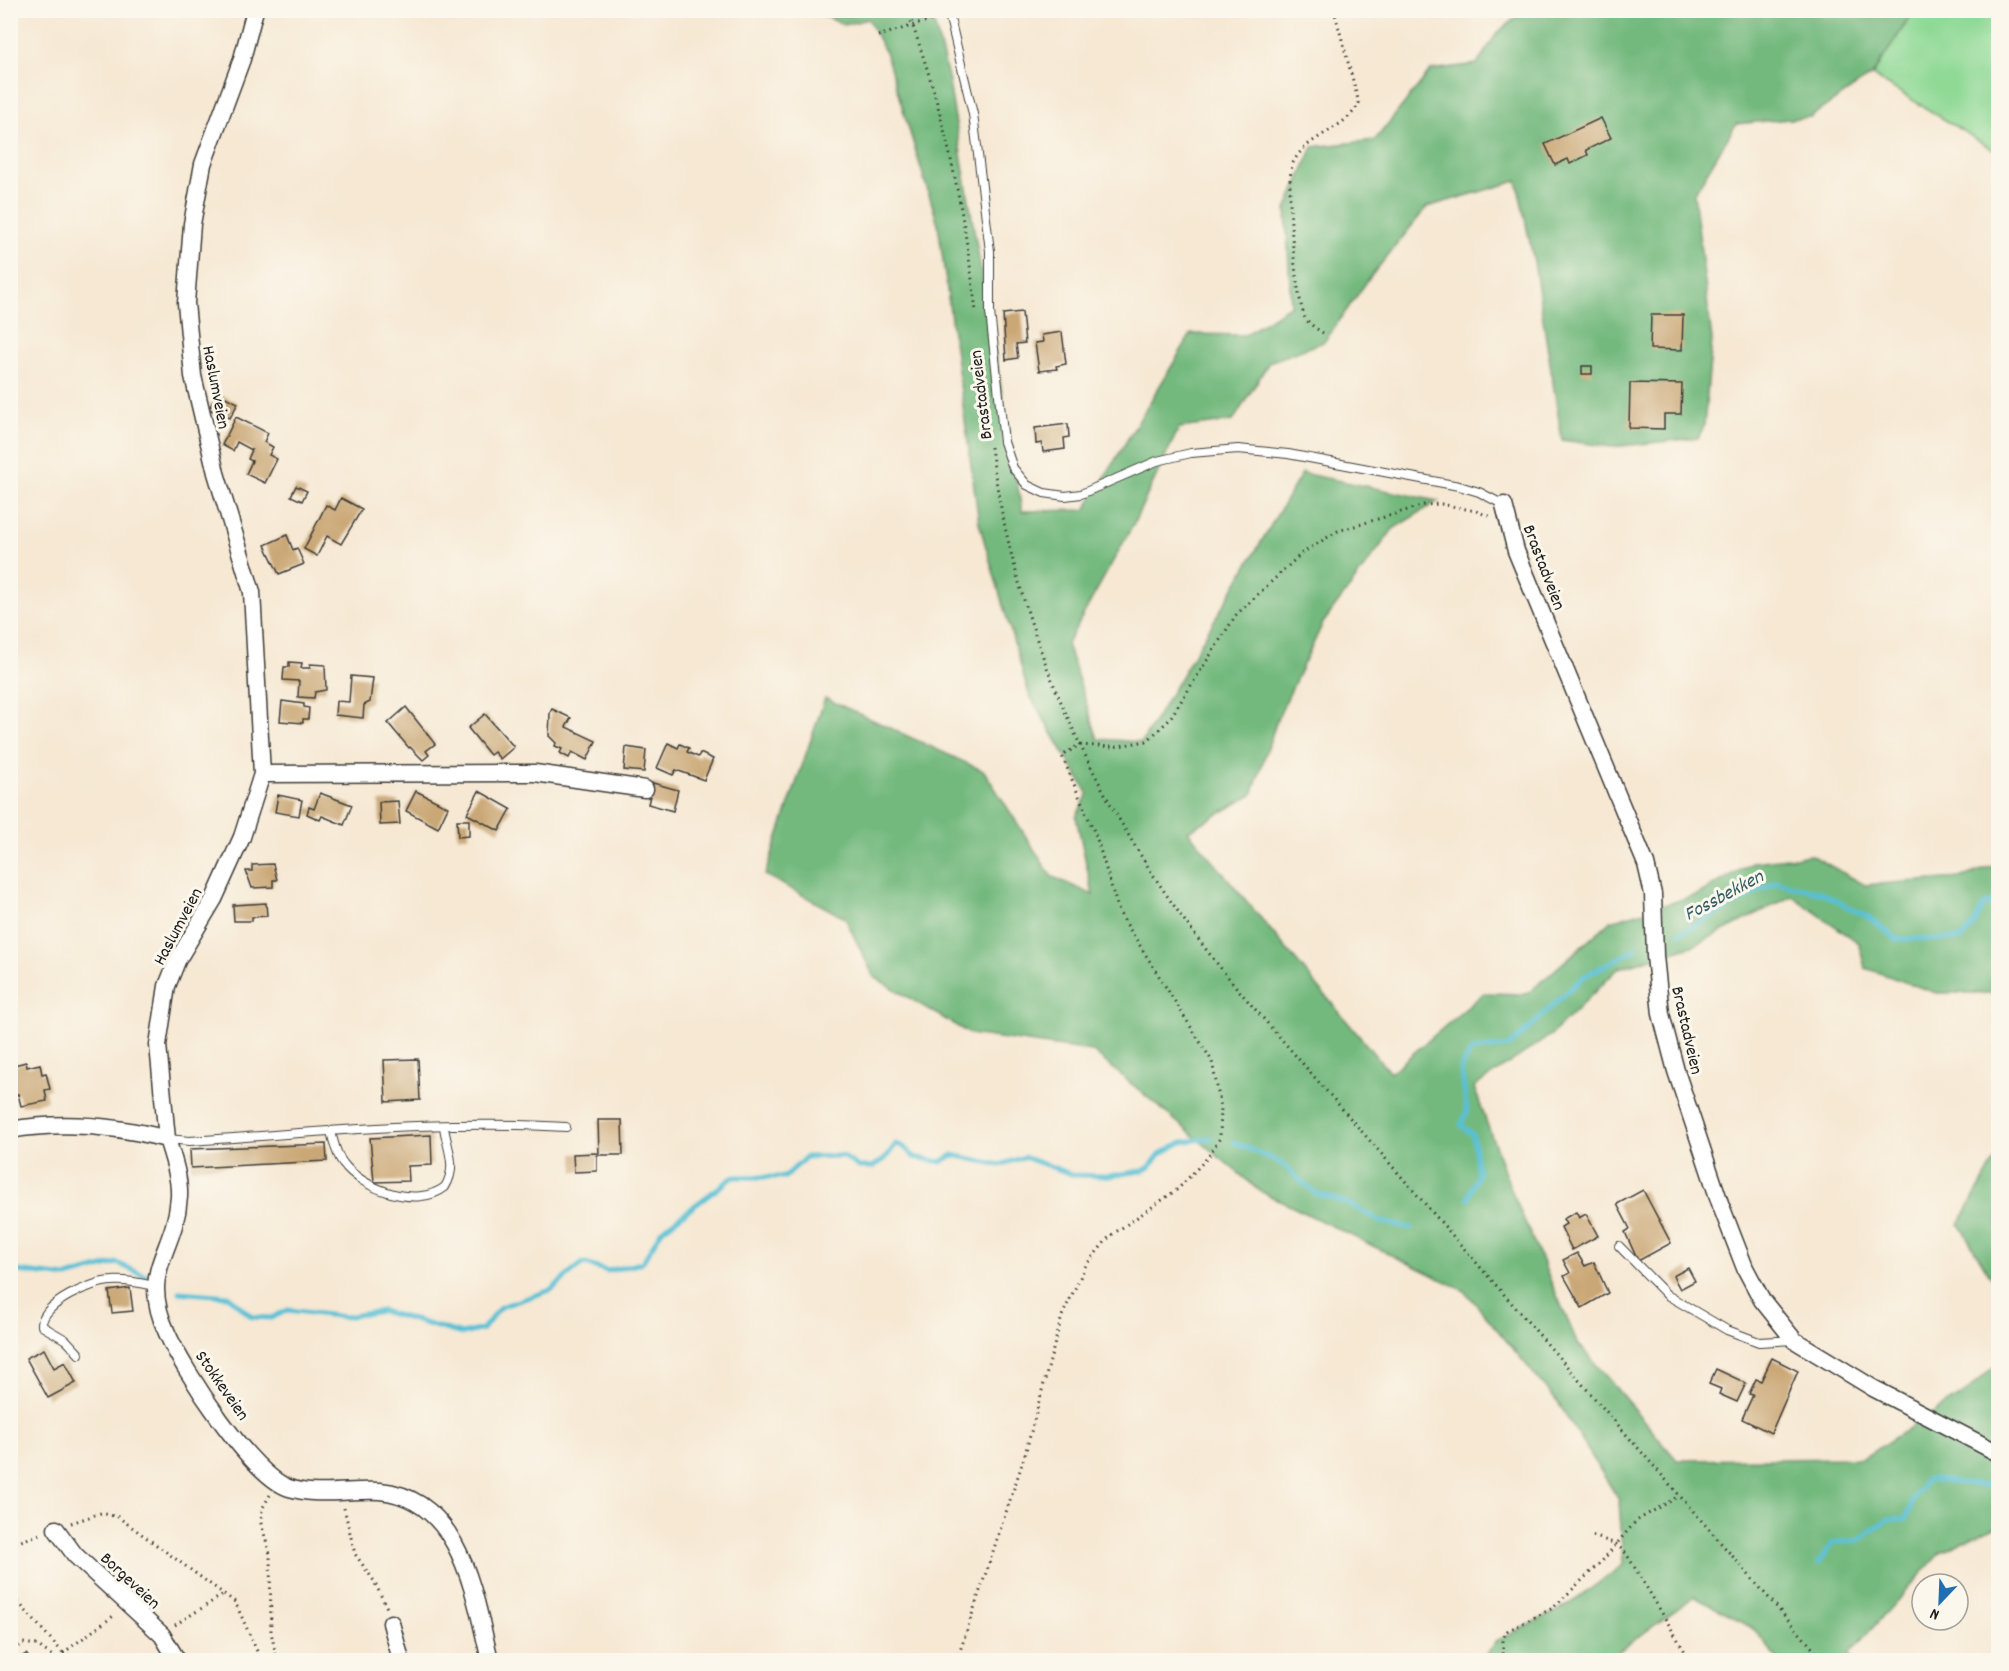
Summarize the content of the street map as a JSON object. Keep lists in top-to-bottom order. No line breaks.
{"streets":{"street":["Haslumveien","Brastadveien","Stokkeveien","Borgeveien"]},"crossings":[["Haslumveien","Stokkeveien"]],"water":["Fossbekken"],"north":"bottom left"}
